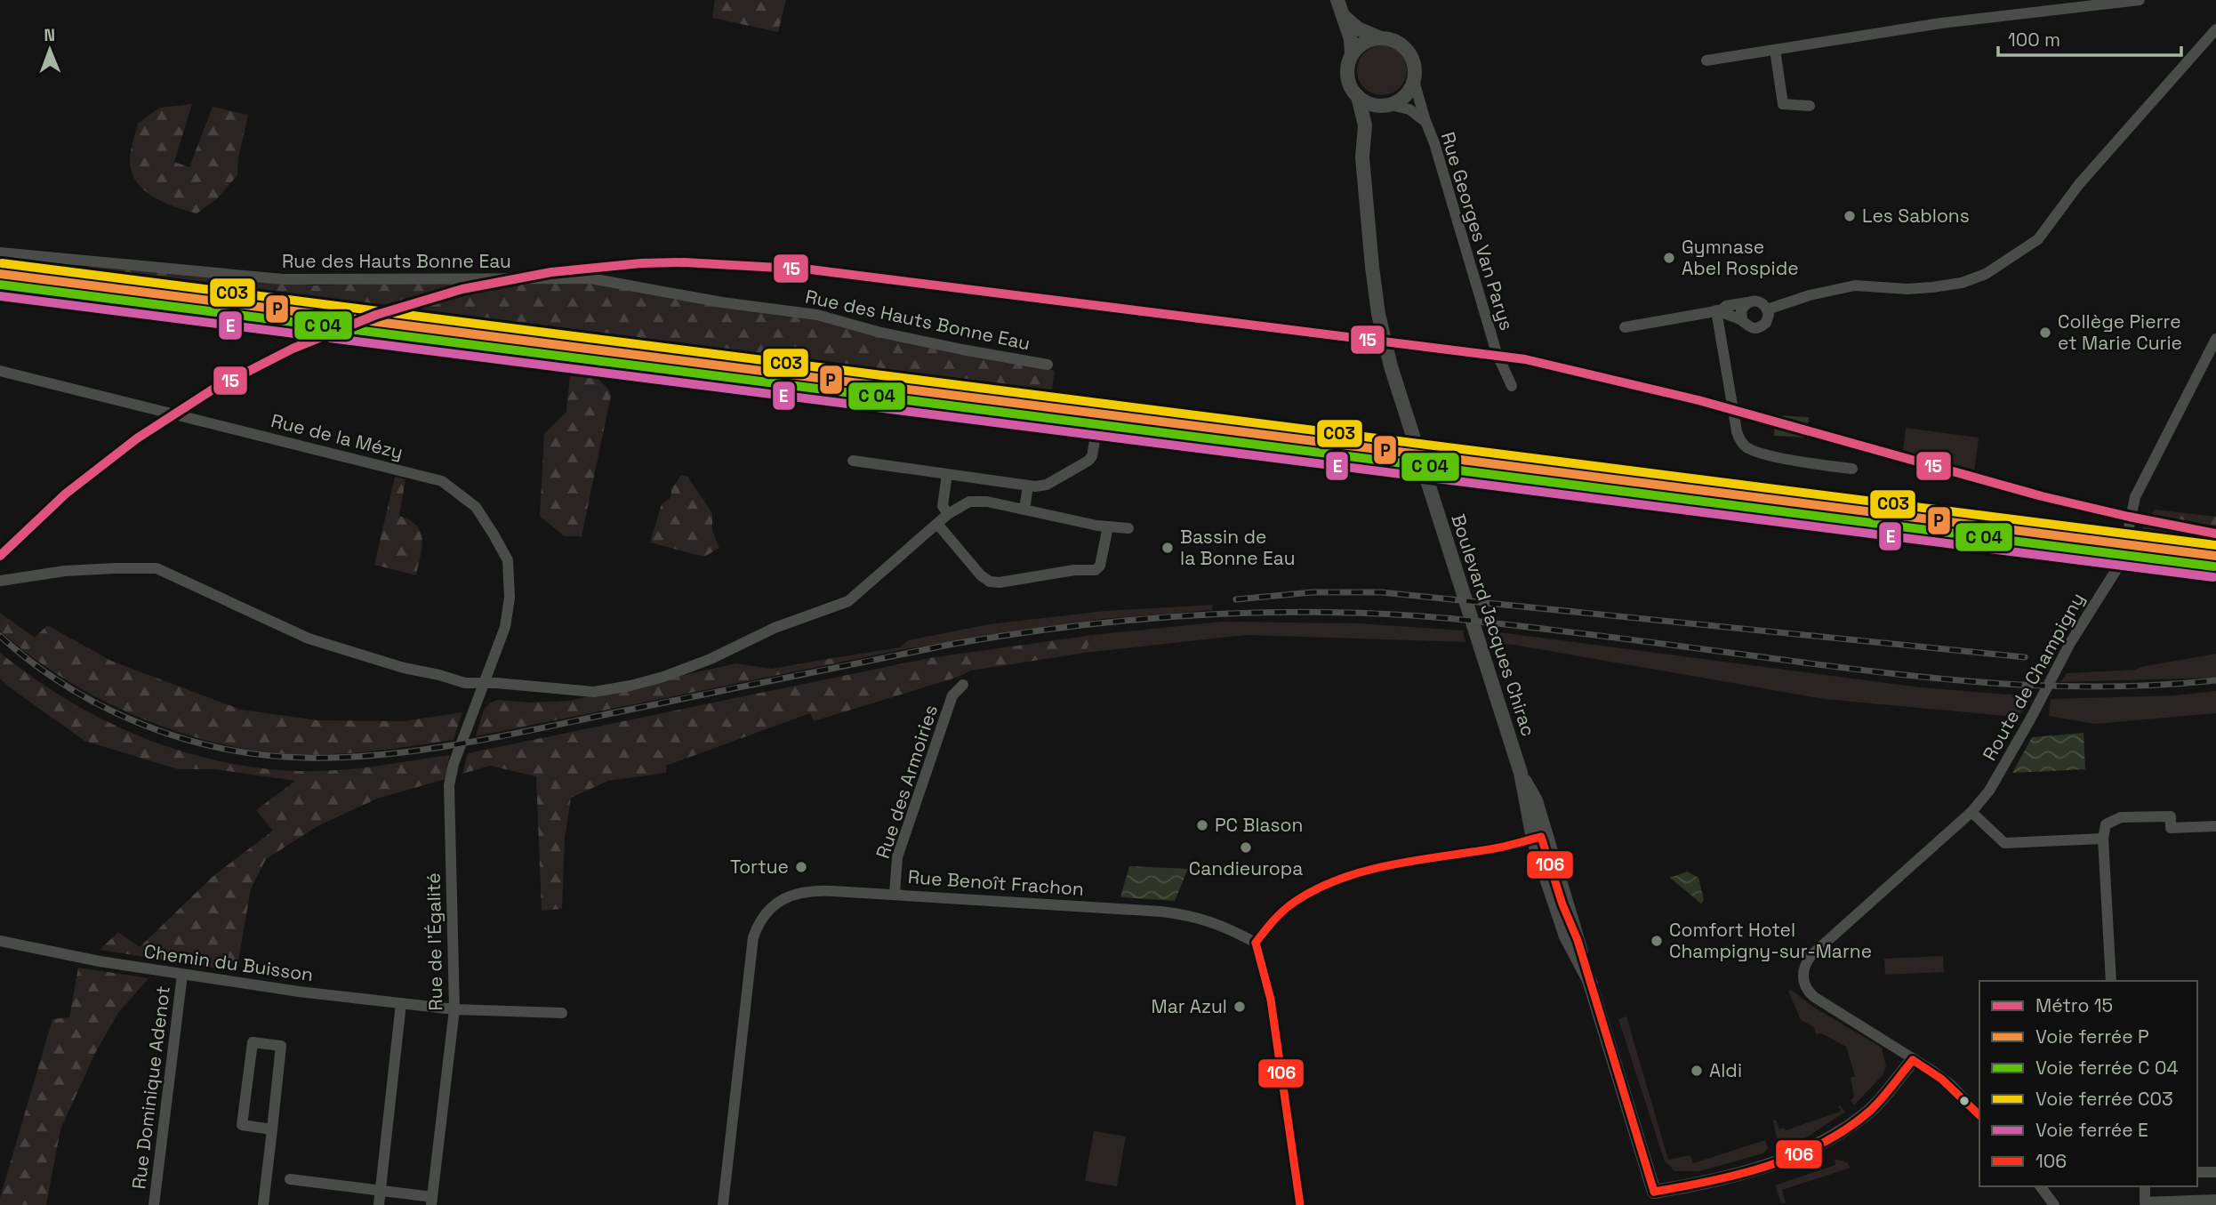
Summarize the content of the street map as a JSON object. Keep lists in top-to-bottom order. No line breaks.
{"streets":{"main road":["Boulevard Jacques Chirac"],"street":["Rue Georges Van Parys","Rue des Hauts Bonne Eau","Rue de la Mézy","Route de Champigny","Rue des Armoiries","Rue Benoît Frachon","Rue de l'Égalité","Chemin du Buisson","Rue Dominique Adenot"]},"crossings":[["Rue Georges Van Parys","Boulevard Jacques Chirac"],["Rue de la Mézy","Rue de l'Égalité"],["Rue des Armoiries","Rue Benoît Frachon"],["Rue de l'Égalité","Chemin du Buisson"],["Chemin du Buisson","Rue Dominique Adenot"]],"places":["Les Sablons","Gymnase Abel Rospide","Collège Pierre et Marie Curie","Bassin de la Bonne Eau","PC Blason","Candieuropa","Tortue","Comfort Hotel Champigny-sur-Marne","Mar Azul","Aldi"],"lines":["metro line 15","rail line C03","rail line P","rail line E","transit line 106"],"legend":["Métro 15","Voie ferrée P","Voie ferrée C 04","Voie ferrée C03","Voie ferrée E","106"],"scale_bar":"100 m","north":"top"}
